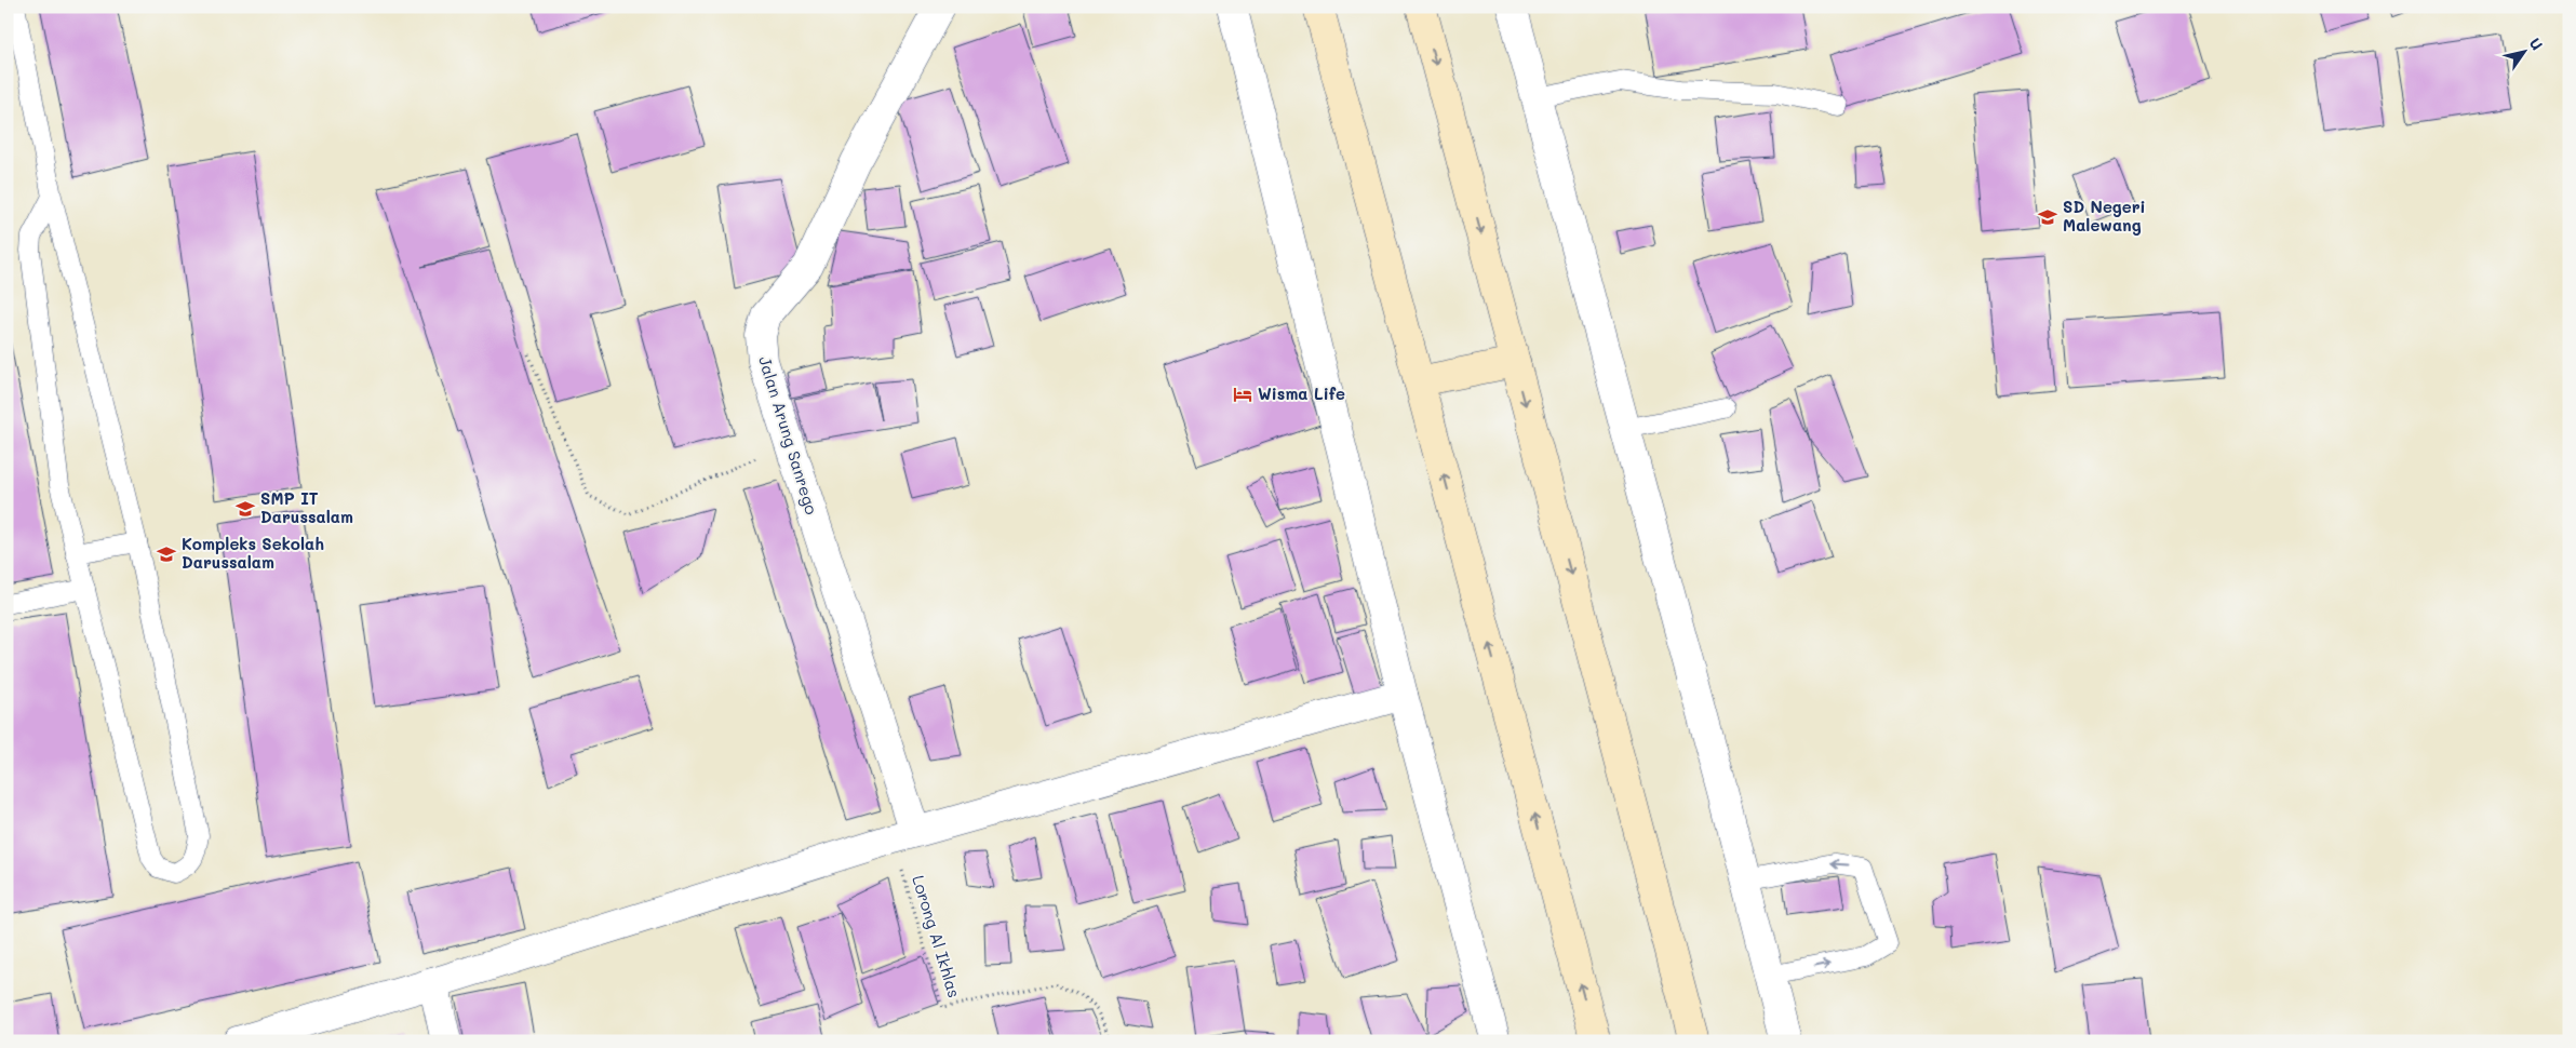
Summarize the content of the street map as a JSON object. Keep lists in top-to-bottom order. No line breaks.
{"streets":{"street":["Jalan Arung Sanrego"],"path":["Lorong Al Ikhlas"]},"crossings":[["Jalan Arung Sanrego","Lorong Al Ikhlas"]],"places":{"school or university":["SD Negeri Malewang","SMP IT Darussalam","Kompleks Sekolah Darussalam"],"hotel":["Wisma Life"]},"north":"top right"}
